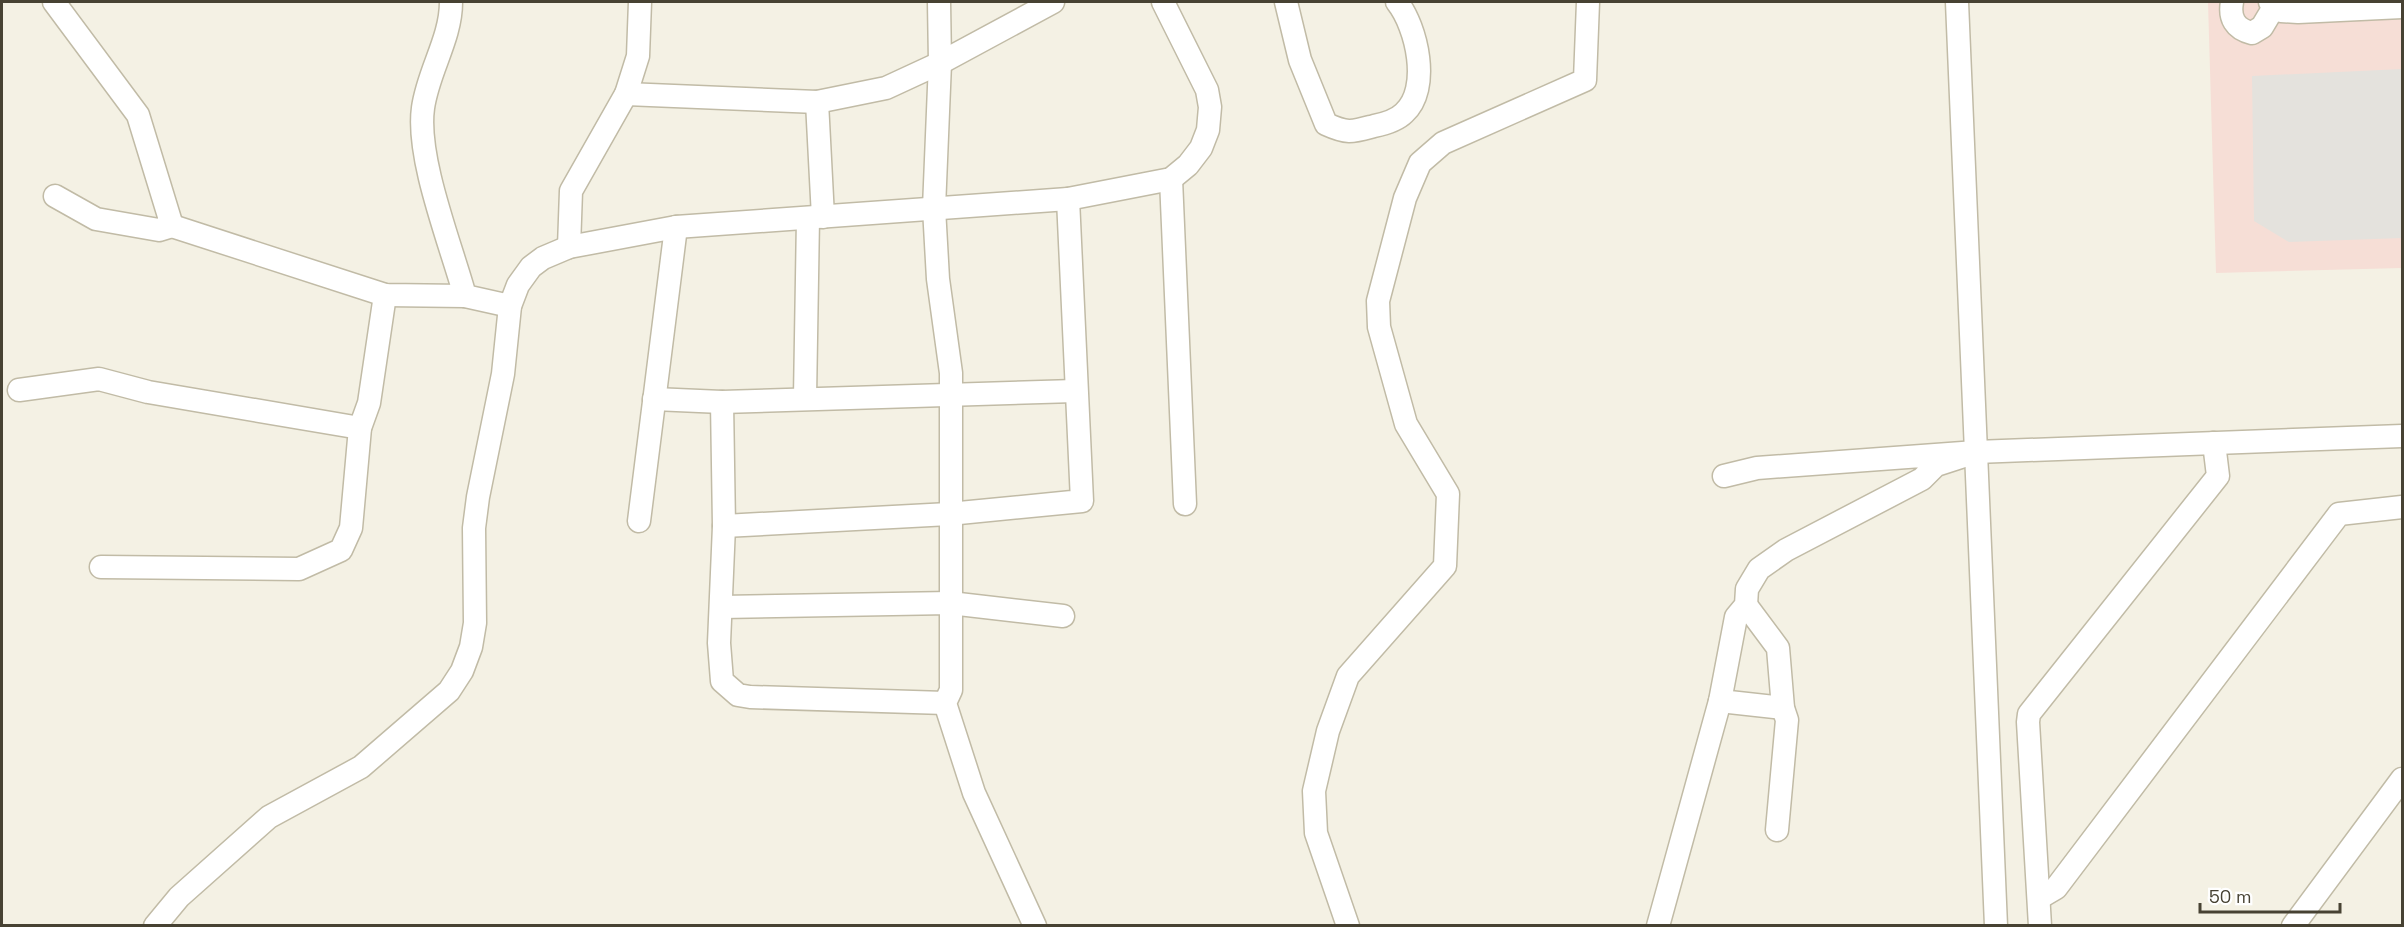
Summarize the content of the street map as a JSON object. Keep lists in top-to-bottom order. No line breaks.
{"scale_bar":"50 m"}
